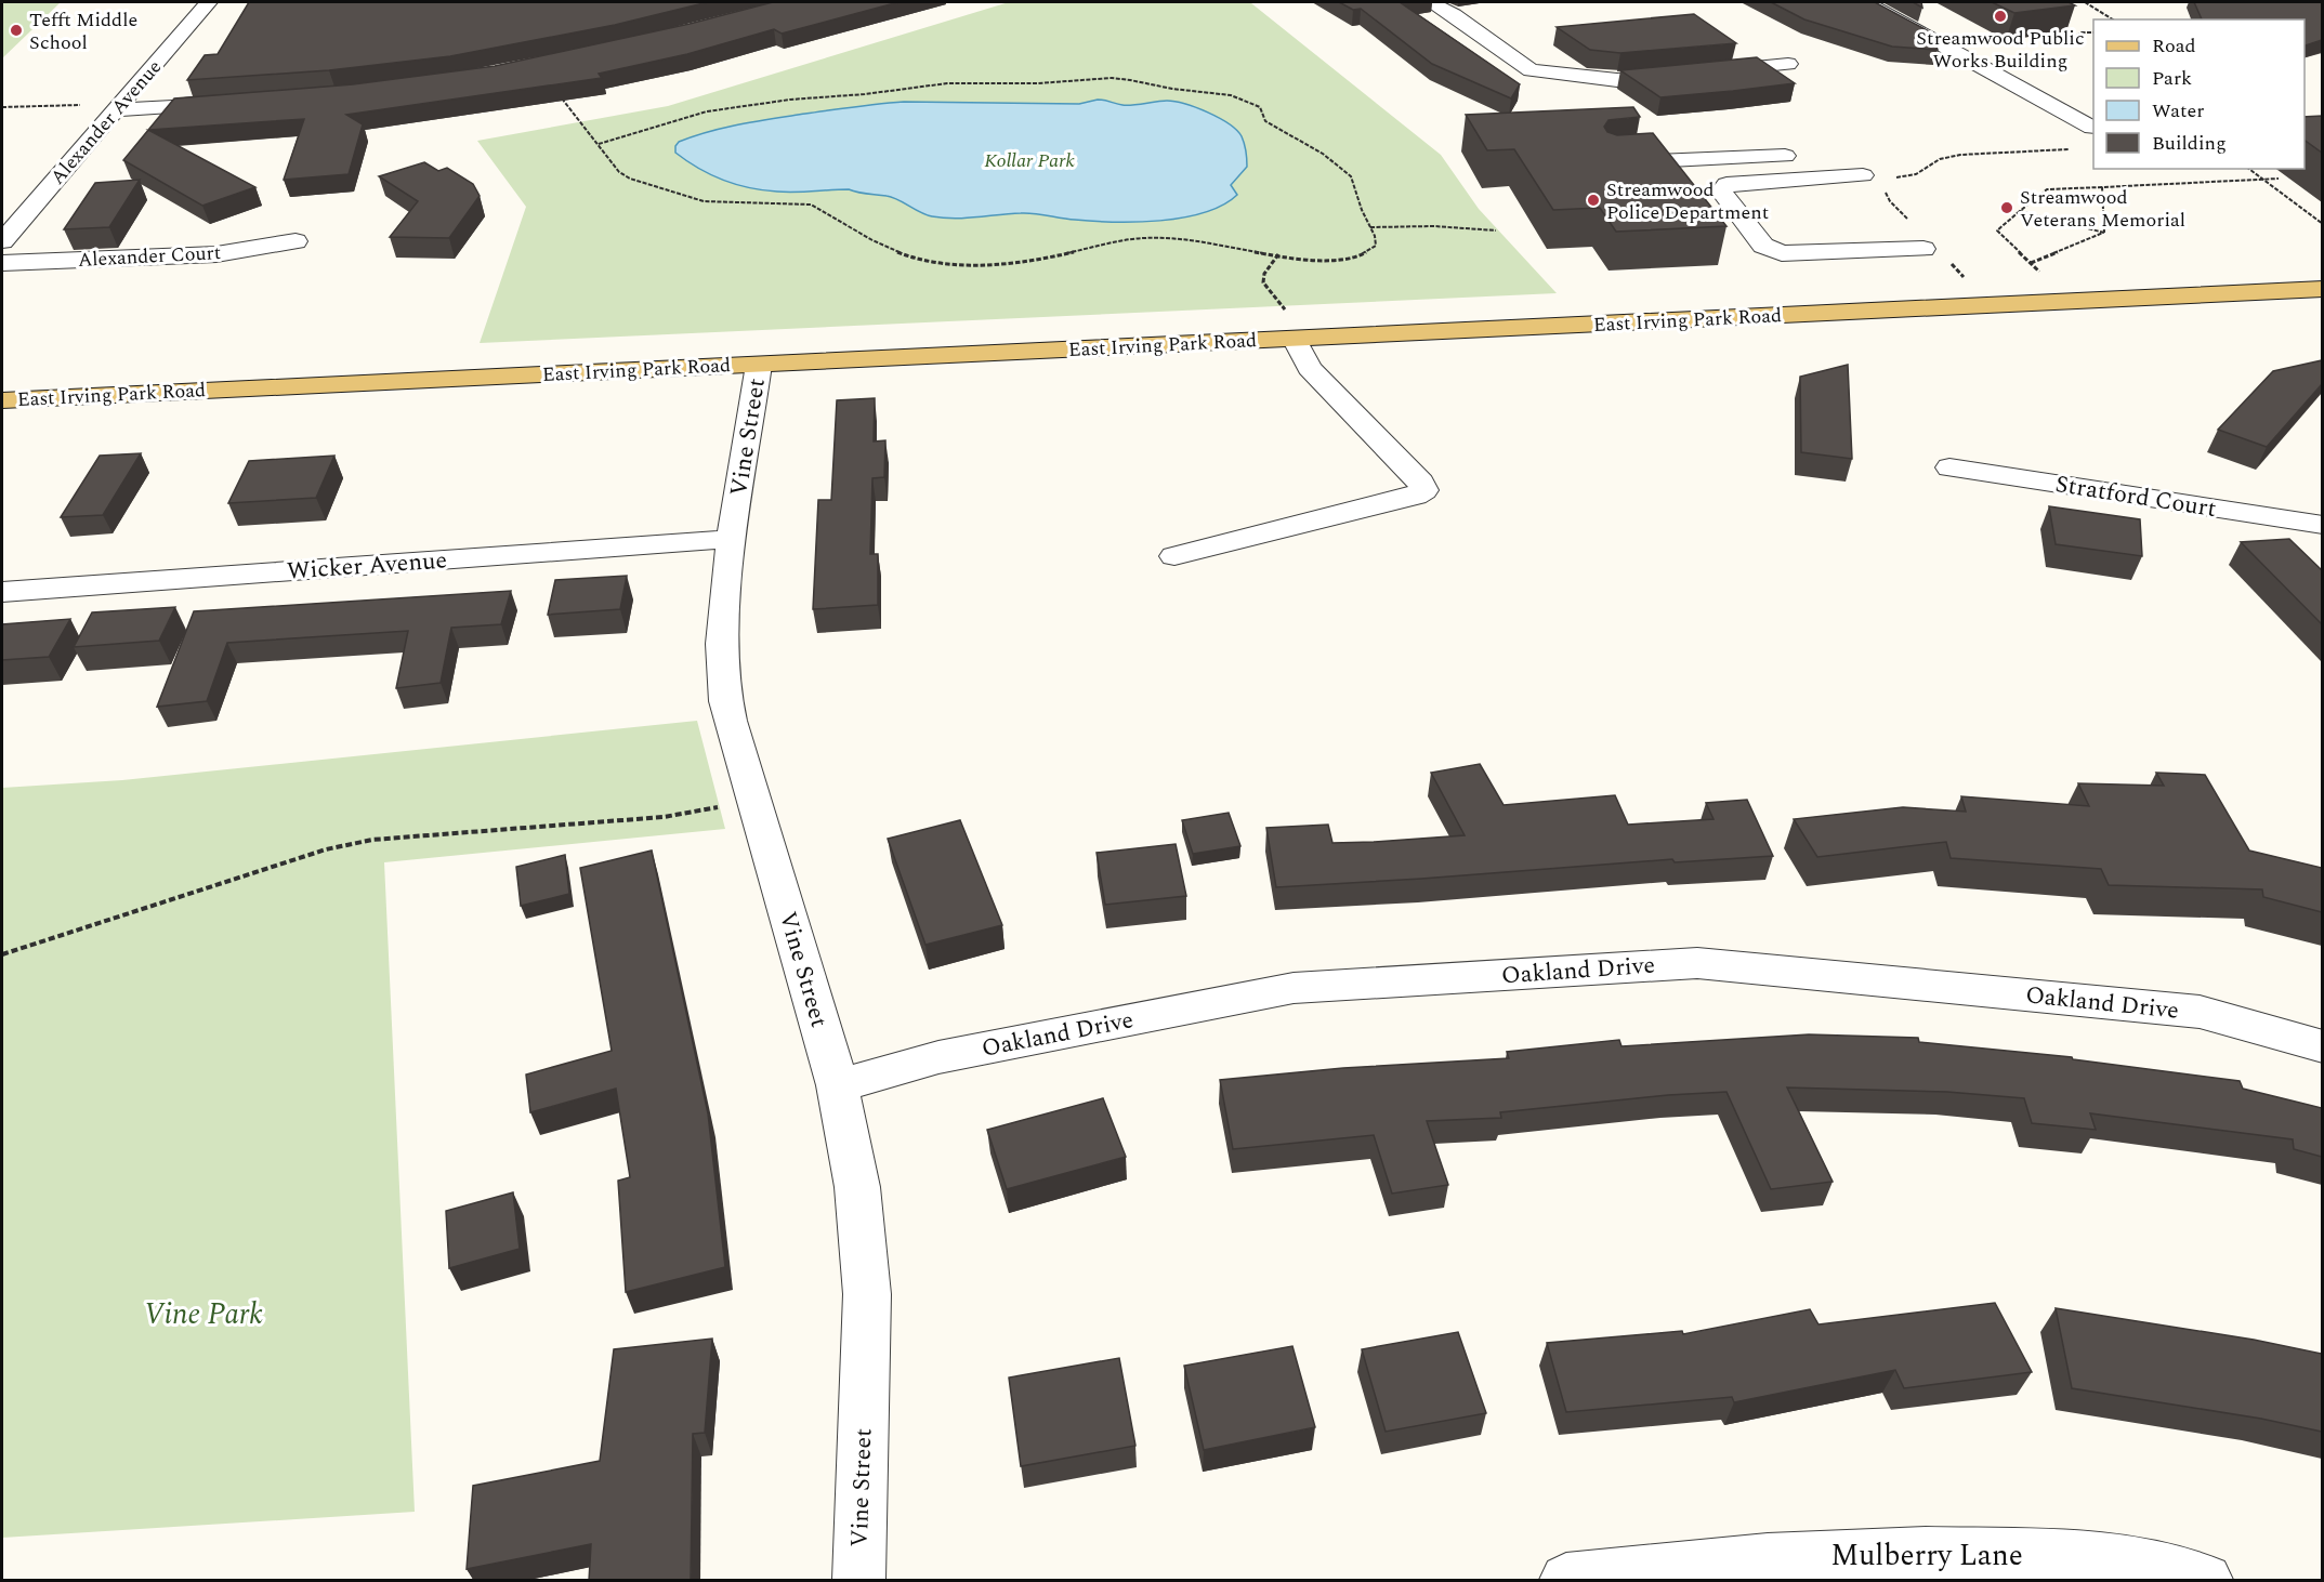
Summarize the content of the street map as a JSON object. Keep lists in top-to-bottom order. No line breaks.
{"streets":{"main road":["East Irving Park Road"],"street":["Alexander Avenue","Alexander Court","Vine Street","Stratford Court","Wicker Avenue","Oakland Drive","Mulberry Lane"]},"crossings":[["East Irving Park Road","Vine Street"],["Vine Street","Wicker Avenue"],["Vine Street","Oakland Drive"]],"parks":["Kollar Park","Vine Park"],"places":["Streamwood Public Works Building","Tefft Middle School","Streamwood Police Department","Streamwood Veterans Memorial"],"legend":["Road","Park","Water","Building"]}
